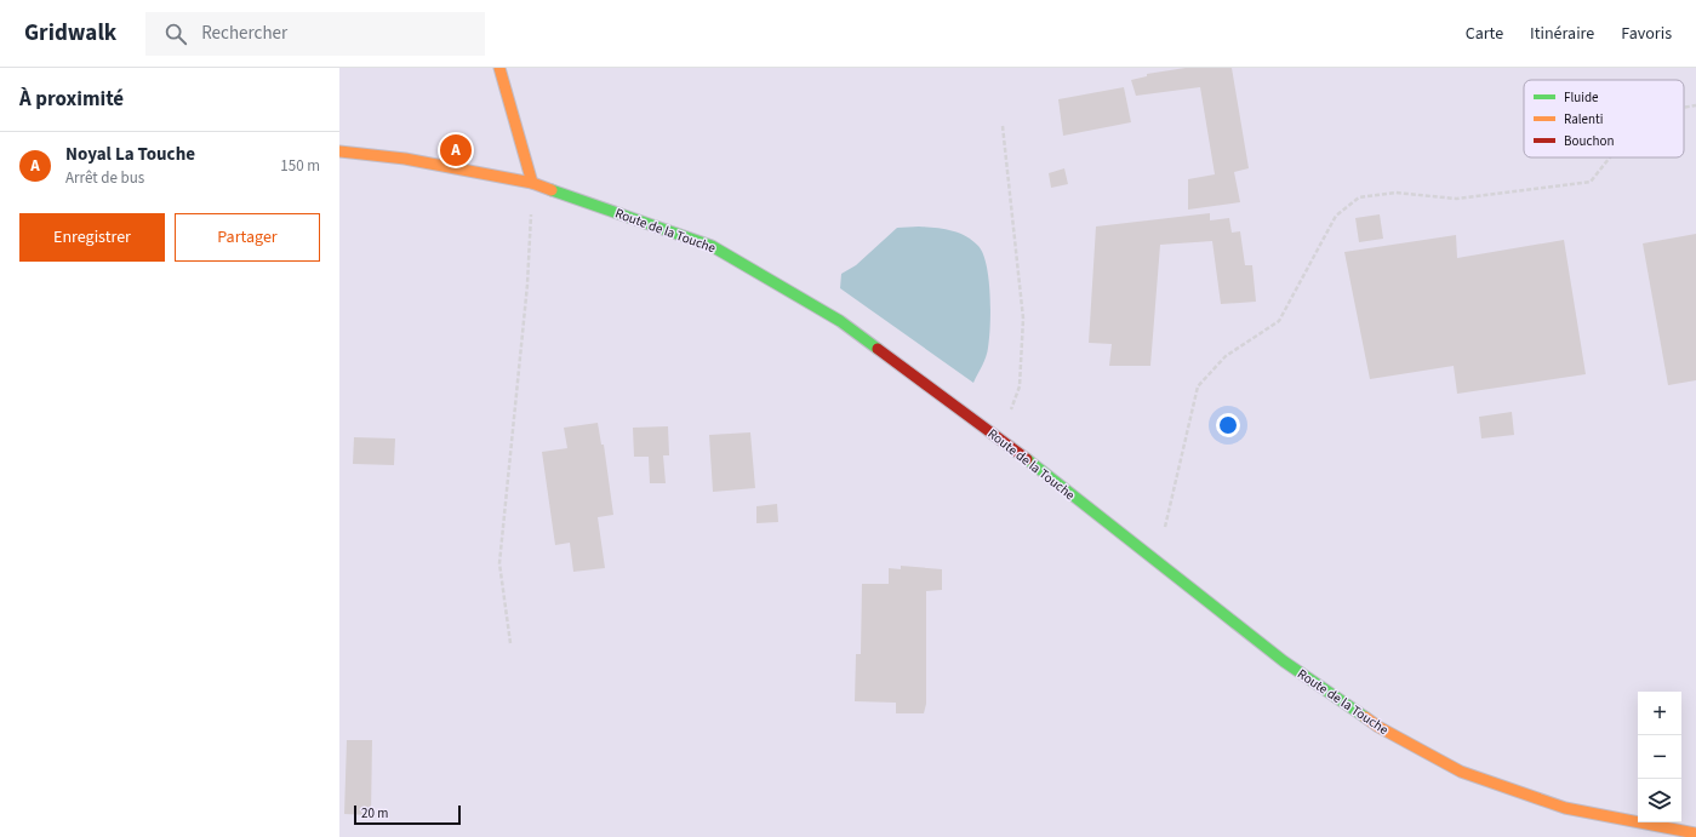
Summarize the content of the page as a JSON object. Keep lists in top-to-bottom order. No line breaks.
{"streets":{"street":["Route de la Touche"]},"legend":["Fluide","Ralenti","Bouchon"],"scale_bar":"20 m","page":{"header":"Gridwalk","search":"Rechercher","nav":["Carte","Itinéraire","Favoris"],"heading":"À proximité","list":[{"mark":"A","name":"Noyal La Touche","note":"Arrêt de bus","value":"150 m"}],"pins":"A","buttons":["Enregistrer","Partager"],"map_buttons":["+","−"],"scale":"20 m"}}
